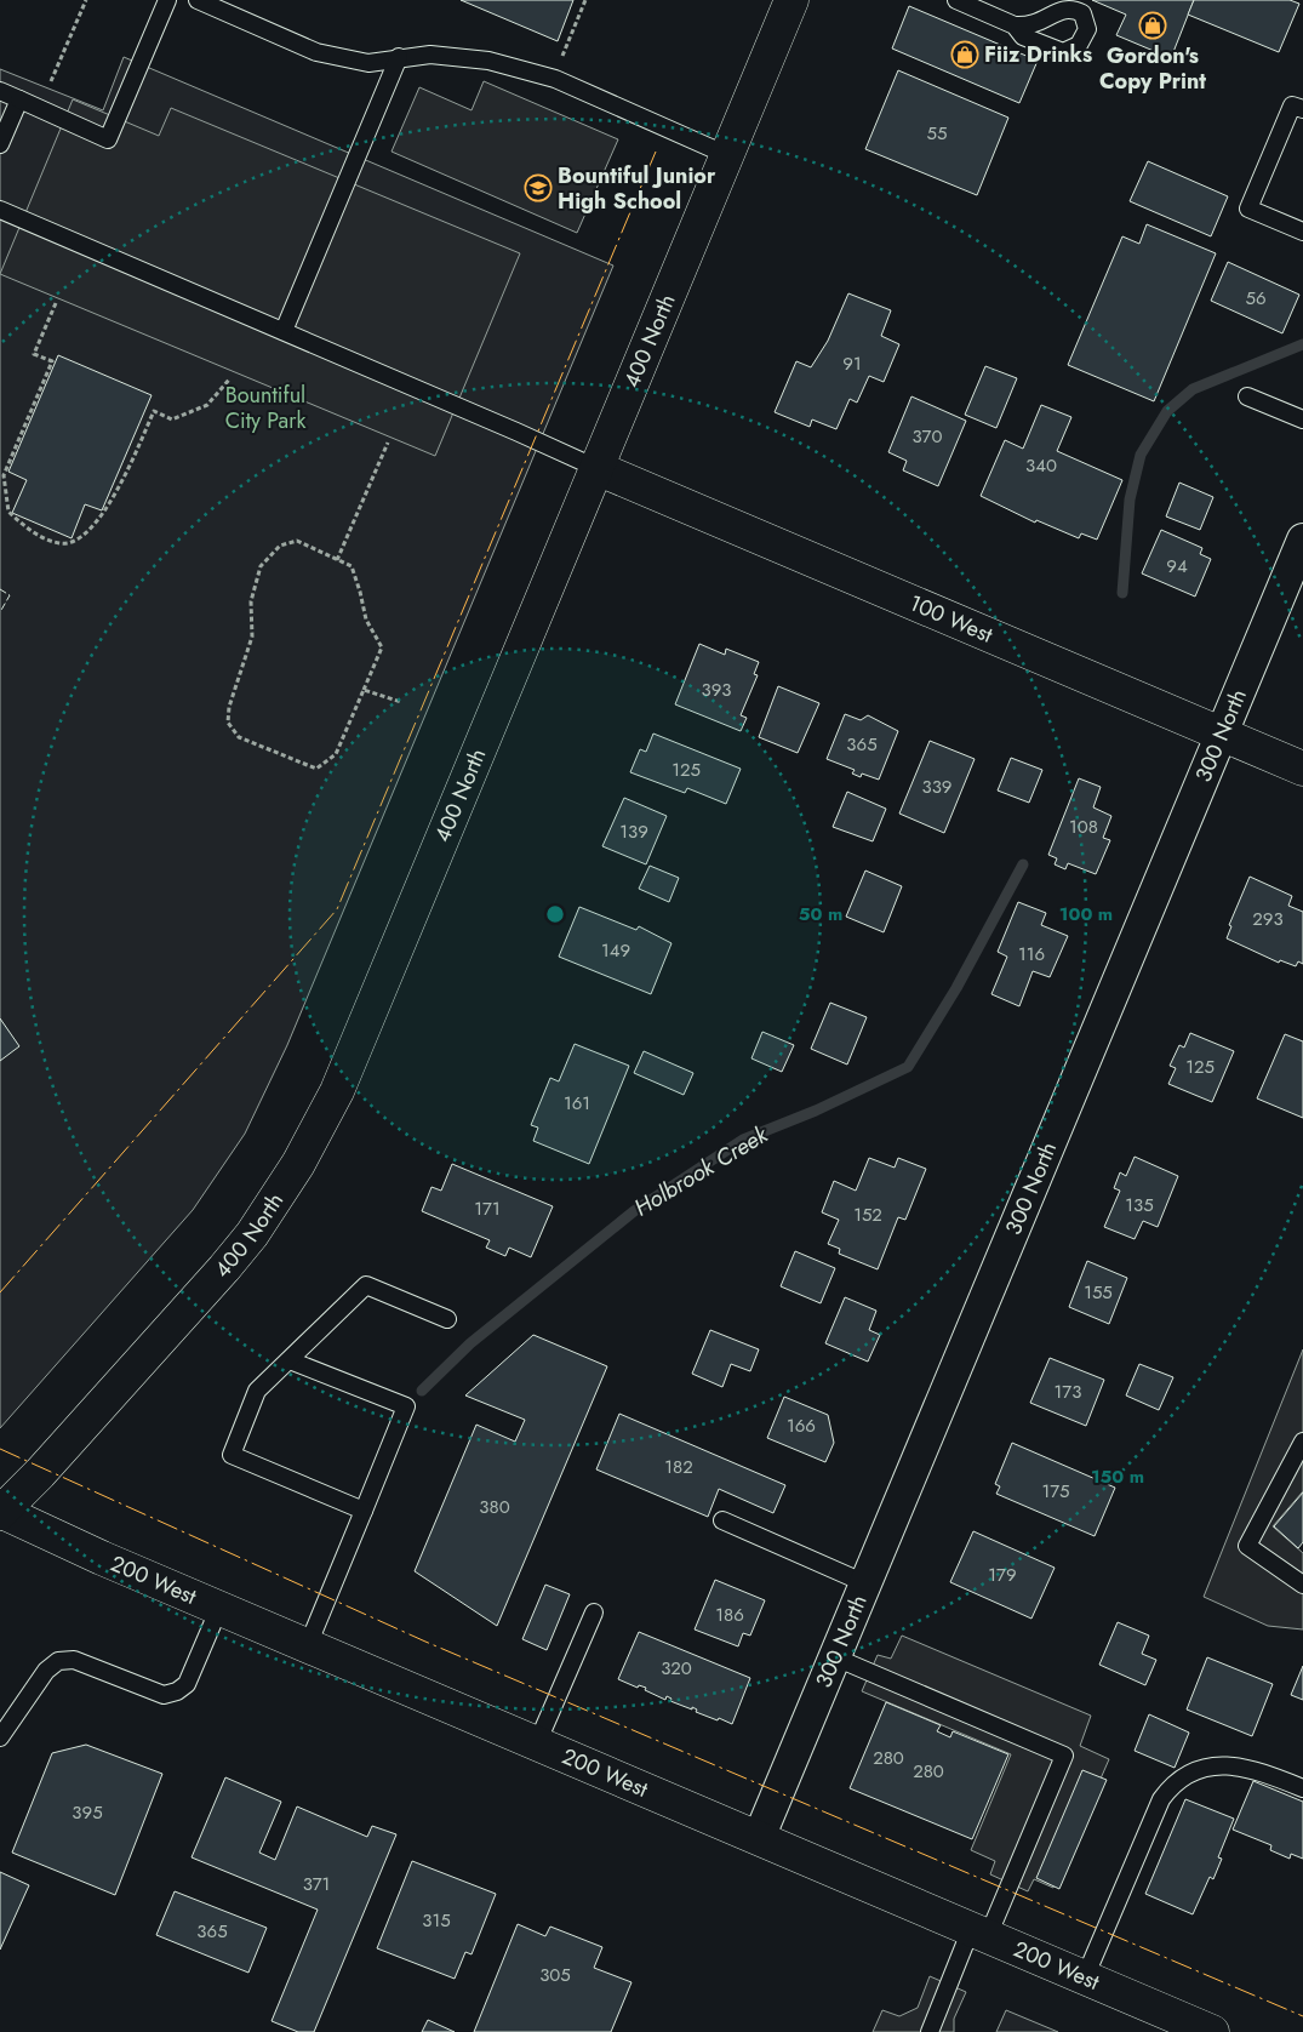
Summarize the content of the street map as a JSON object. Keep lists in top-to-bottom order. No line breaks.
{"streets":{"main road":["400 North","100 West","200 West"],"street":["300 North"]},"crossings":[["400 North","100 West"],["400 North","200 West"],["100 West","300 North"],["300 North","200 West"]],"water":["Holbrook Creek"],"parks":["Bountiful City Park"],"places":{"shop":["Gordon's Copy Print","Fiiz Drinks"],"school or university":["Bountiful Junior High School"]},"house_numbers":["55","56","91","370","340","94","393","365","125","339","108","139","293","149","116","125","161","135","171","152","155","173","166","182","175","380","179","186","320","280","280","395","371","315","365","305"],"rings":["50 m","100 m","150 m"]}
